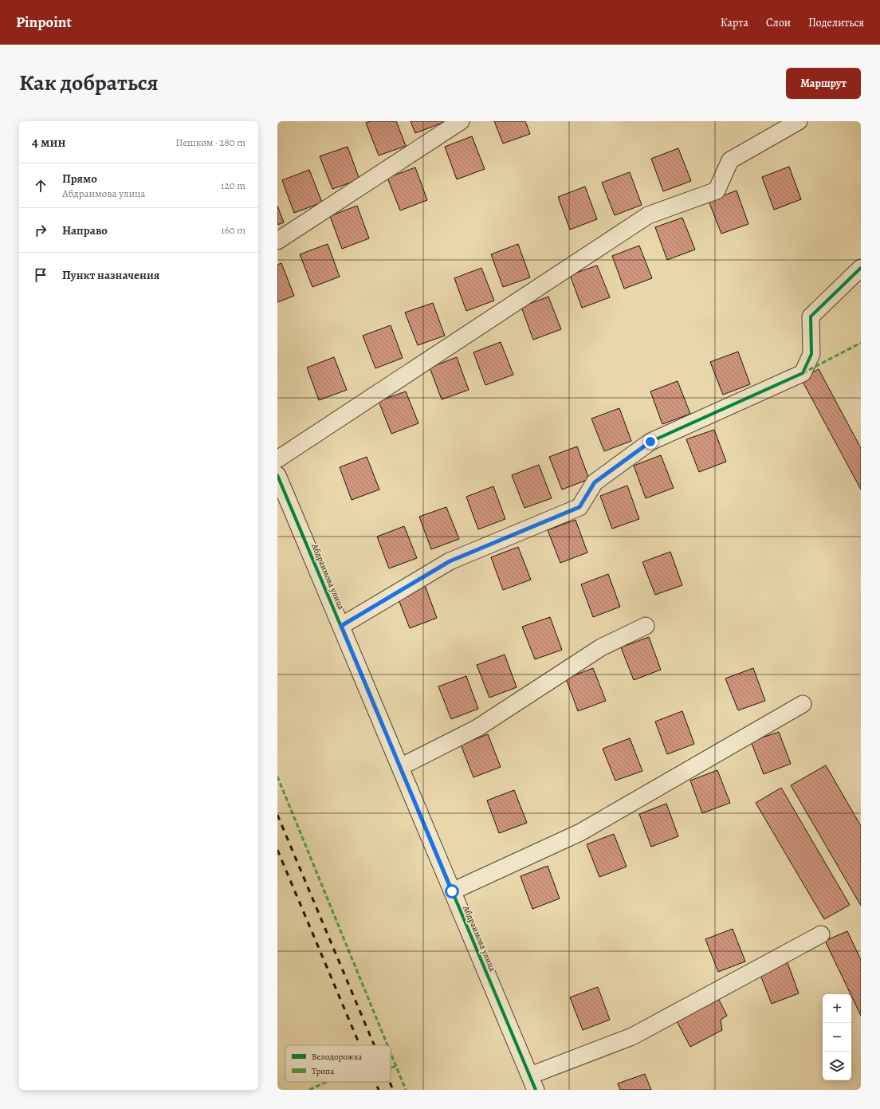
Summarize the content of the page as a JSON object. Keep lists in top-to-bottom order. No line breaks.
{"streets":{"street":["Абдраимова улица"]},"legend":["Велодорожка","Тропа"],"page":{"header":"Pinpoint","nav":["Карта","Слои","Поделиться"],"title":"Как добраться","buttons":"Маршрут","heading":["4 мин","Пешком · 280 m"],"list":[["Прямо","Абдраимова улица","120 m"],["Направо","160 m"],"Пункт назначения"],"map_buttons":["+","−"]}}
